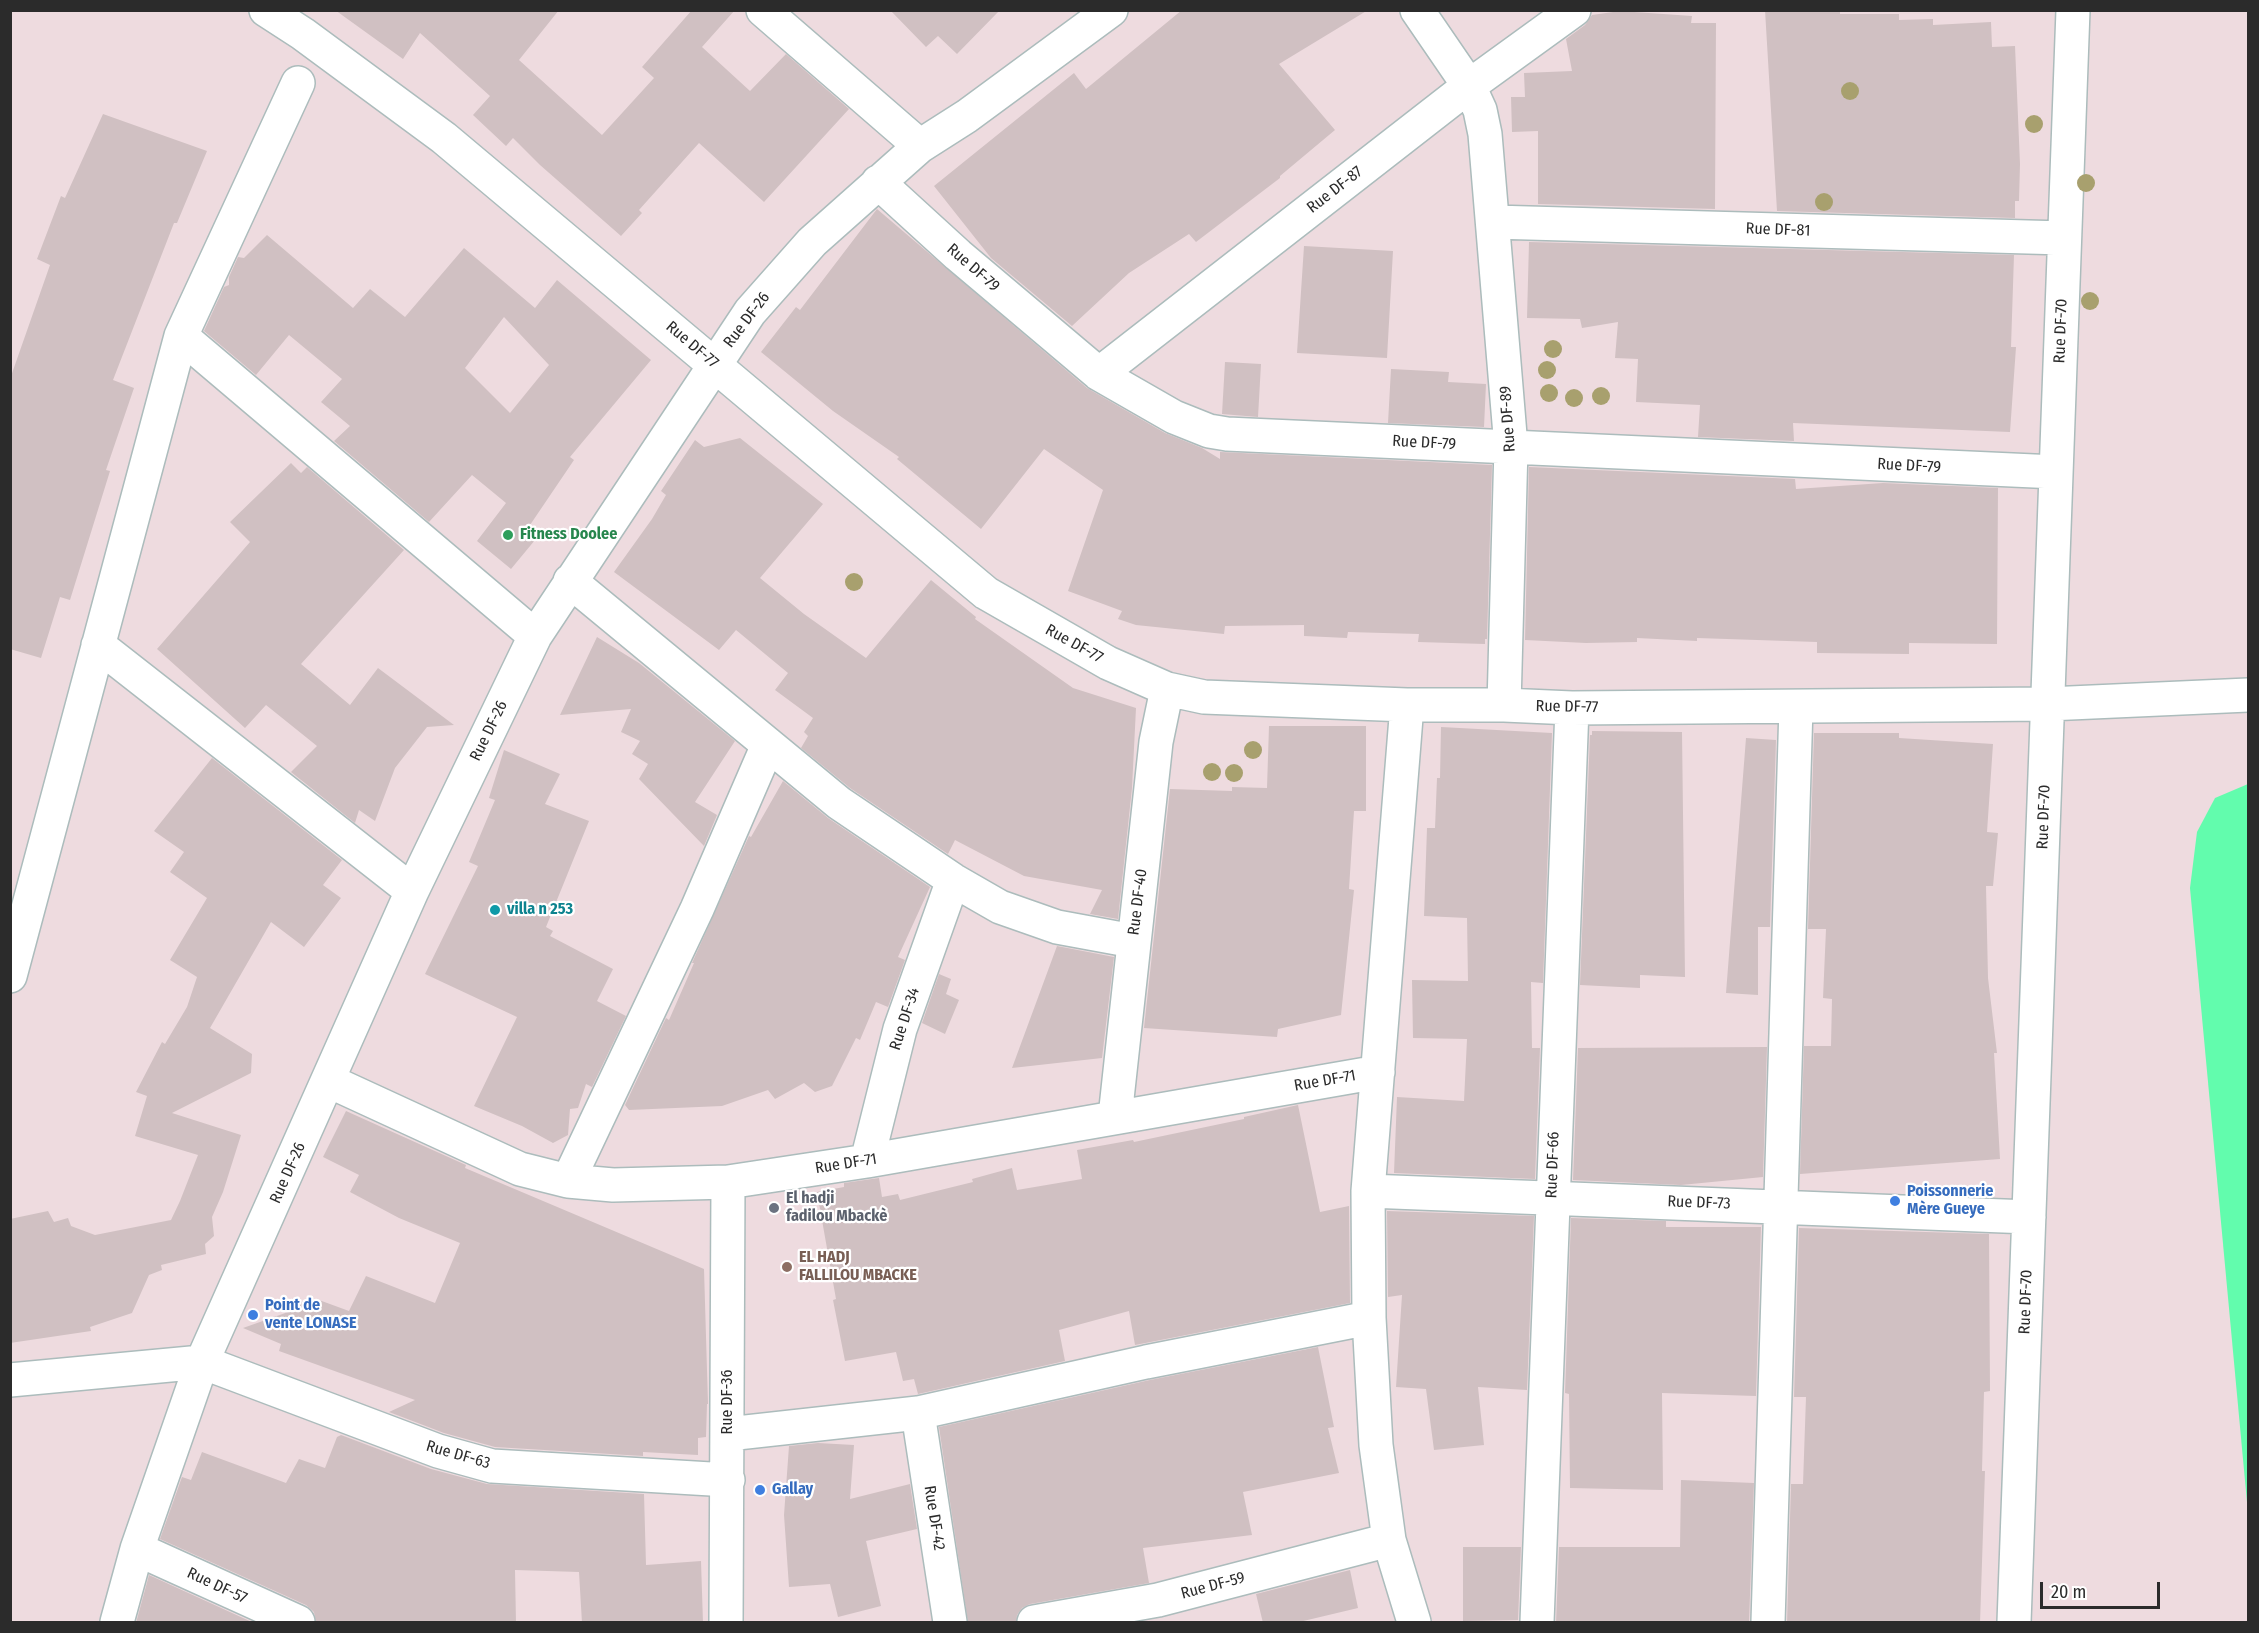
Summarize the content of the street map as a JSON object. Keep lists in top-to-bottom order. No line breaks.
{"streets":{"street":["Rue DF-87","Rue DF-81","Rue DF-79","Rue DF-26","Rue DF-70","Rue DF-77","Rue DF-89","Rue DF-40","Rue DF-34","Rue DF-71","Rue DF-66","Rue DF-73","Rue DF-36","Rue DF-63","Rue DF-42","Rue DF-57","Rue DF-59"]},"crossings":[["Rue DF-87","Rue DF-79"],["Rue DF-87","Rue DF-89"],["Rue DF-81","Rue DF-70"],["Rue DF-81","Rue DF-89"],["Rue DF-79","Rue DF-26"],["Rue DF-79","Rue DF-70"],["Rue DF-79","Rue DF-89"],["Rue DF-26","Rue DF-77"],["Rue DF-26","Rue DF-71"],["Rue DF-26","Rue DF-63"],["Rue DF-26","Rue DF-57"],["Rue DF-70","Rue DF-77"],["Rue DF-70","Rue DF-73"],["Rue DF-77","Rue DF-89"],["Rue DF-77","Rue DF-40"],["Rue DF-77","Rue DF-66"],["Rue DF-40","Rue DF-71"],["Rue DF-34","Rue DF-71"],["Rue DF-71","Rue DF-36"],["Rue DF-66","Rue DF-73"],["Rue DF-36","Rue DF-63"]],"places":["Fitness Doolee","villa n 253","Poissonnerie Mère Gueye","El hadji fadilou Mbackè","EL HADJ FALLILOU MBACKE","Point de vente LONASE","Gallay"],"scale_bar":"20 m"}
